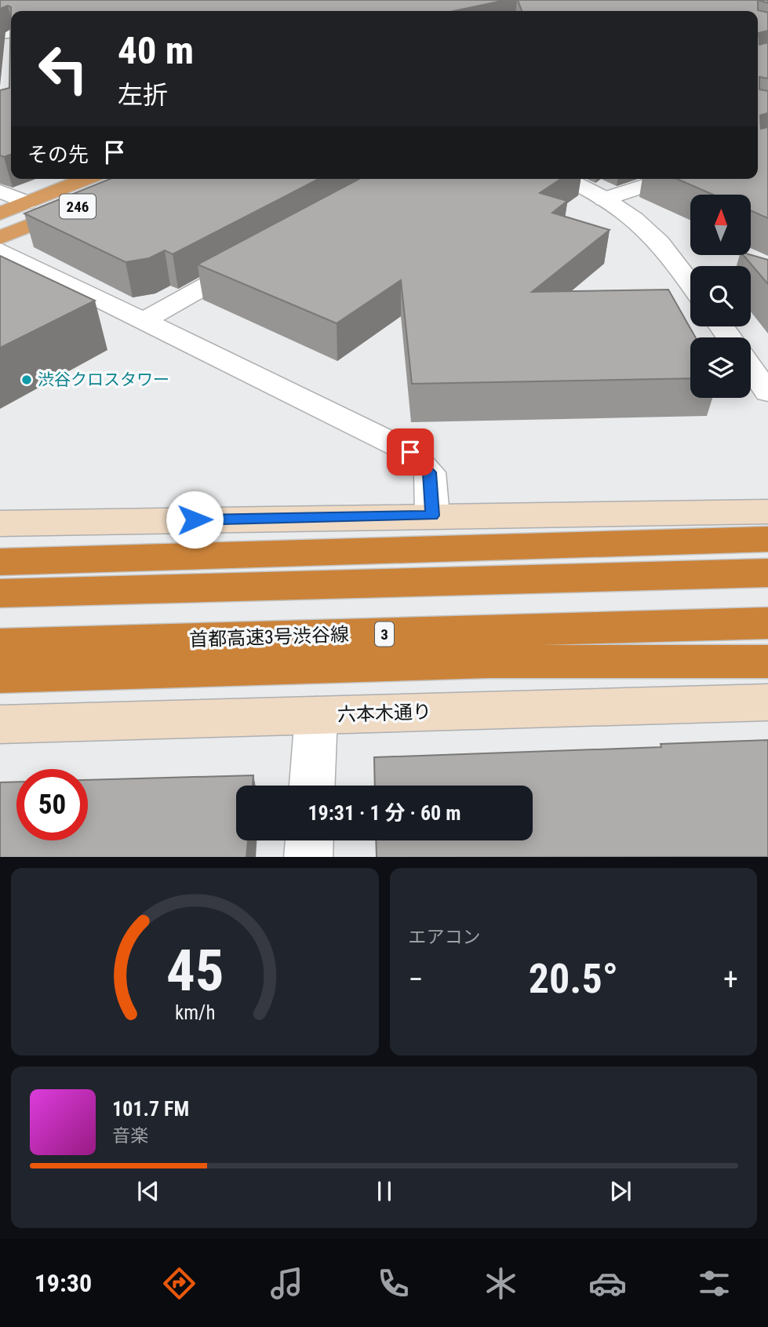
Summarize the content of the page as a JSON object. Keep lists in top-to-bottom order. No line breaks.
{"streets":{"highway":["246","3","首都高速3号渋谷線"],"main road":["六本木通り"]},"places":["渋谷クロスタワー"],"north":"top","page":{"turn":["40 m","左折"],"then":"その先","limit":"50","trip":"19:31 · 1 分 · 60 m","tile":"エアコン","heat":["−","20.5°","+"],"song":["101.7 FM","音楽"],"tabs":"19:30","gauge":["45","km/h"]}}
